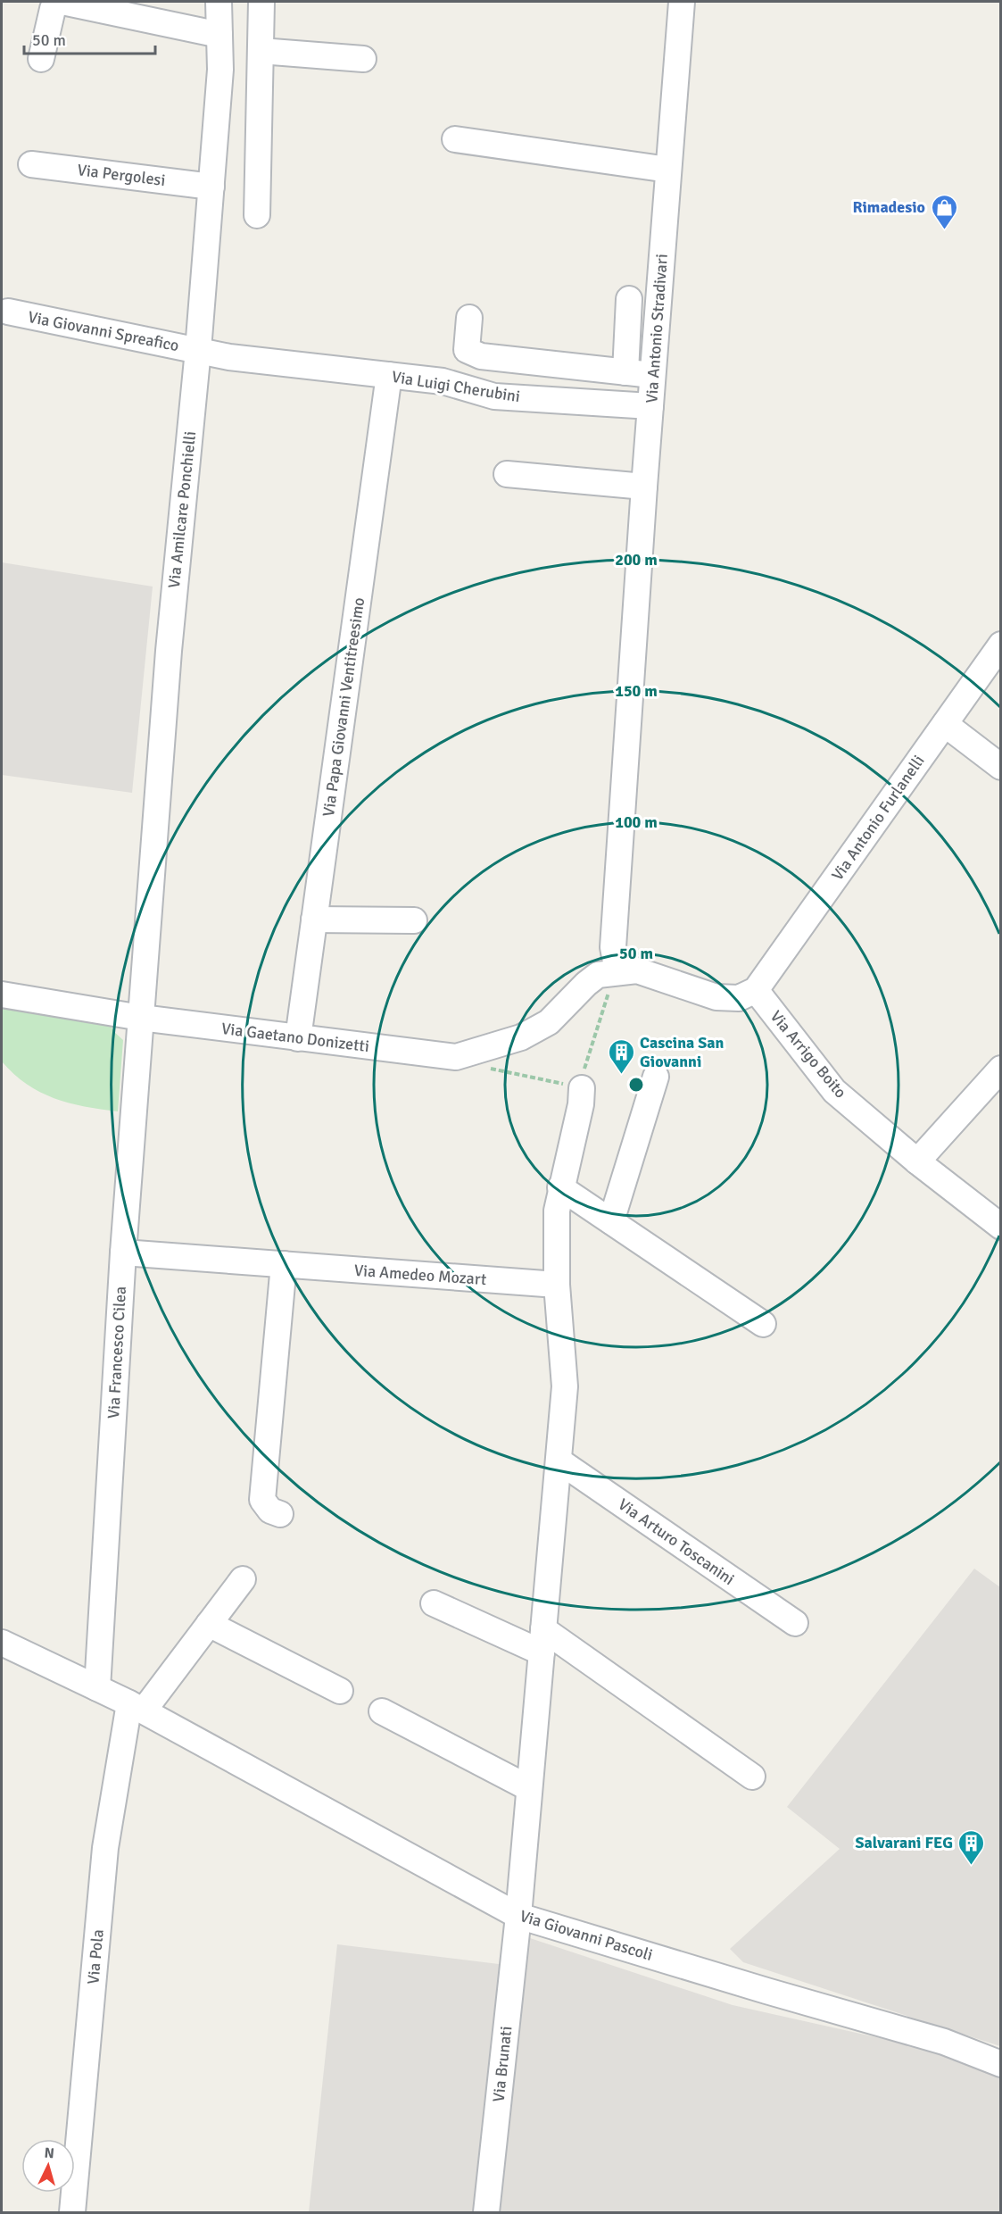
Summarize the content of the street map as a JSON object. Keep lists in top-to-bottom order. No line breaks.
{"streets":{"street":["Via Pergolesi","Via Antonio Stradivari","Via Giovanni Spreafico","Via Luigi Cherubini","Via Amilcare Ponchielli","Via Papa Giovanni Ventitreesimo","Via Antonio Furlanelli","Via Gaetano Donizetti","Via Arrigo Boito","Via Amedeo Mozart","Via Francesco Cilea","Via Arturo Toscanini","Via Giovanni Pascoli","Via Pola","Via Brunati"]},"crossings":[["Via Pergolesi","Via Amilcare Ponchielli"],["Via Antonio Stradivari","Via Luigi Cherubini"],["Via Antonio Stradivari","Via Gaetano Donizetti"],["Via Giovanni Spreafico","Via Luigi Cherubini"],["Via Giovanni Spreafico","Via Amilcare Ponchielli"],["Via Luigi Cherubini","Via Amilcare Ponchielli"],["Via Luigi Cherubini","Via Papa Giovanni Ventitreesimo"],["Via Amilcare Ponchielli","Via Gaetano Donizetti"],["Via Amilcare Ponchielli","Via Francesco Cilea"],["Via Papa Giovanni Ventitreesimo","Via Gaetano Donizetti"],["Via Antonio Furlanelli","Via Arrigo Boito"],["Via Gaetano Donizetti","Via Francesco Cilea"],["Via Amedeo Mozart","Via Francesco Cilea"],["Via Francesco Cilea","Via Giovanni Pascoli"],["Via Giovanni Pascoli","Via Pola"],["Via Giovanni Pascoli","Via Brunati"]],"places":{"shop":["Rimadesio"],"building":["Cascina San Giovanni","Salvarani FEG"]},"scale_bar":"50 m","north":"top","rings":["200 m","150 m","100 m","50 m"]}
